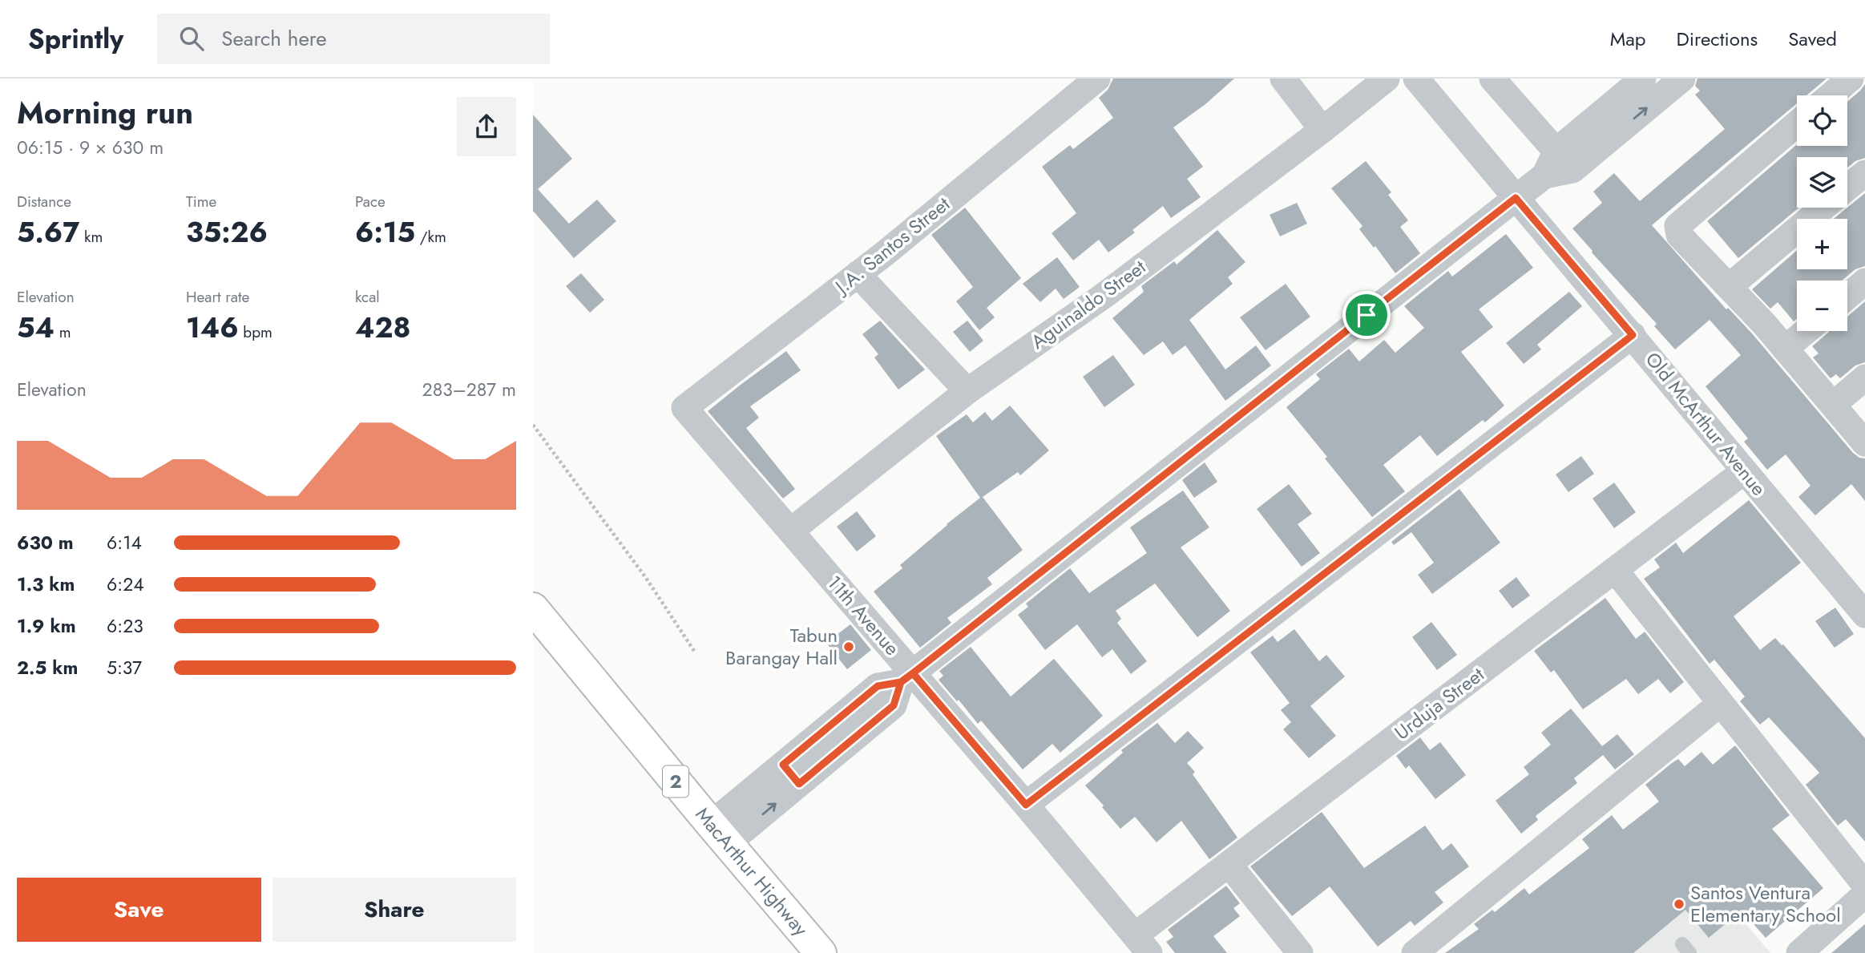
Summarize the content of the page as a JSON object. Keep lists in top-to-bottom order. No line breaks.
{"streets":{"highway":["2","MacArthur Highway"],"street":["J.A. Santos Street","Aguinaldo Street","Old McArthur Avenue","11th Avenue","Urduja Street"]},"crossings":[["J.A. Santos Street","11th Avenue"],["Aguinaldo Street","11th Avenue"],["Old McArthur Avenue","Urduja Street"],["11th Avenue","Urduja Street"]],"places":["Tabun Barangay Hall","Santos Ventura Elementary School"],"page":{"header":"Sprintly","search":"Search here","nav":["Map","Directions","Saved"],"heading":["Morning run","06:15 · 9 × 630 m"],"map_buttons":["+","−"],"stats":[["Distance","5.67 km"],["Time","35:26"],["Pace","6:15 /km"],["Elevation","54 m"],["Heart rate","146 bpm"],["kcal","428"]],"chart":["Elevation","283–287 m"],"list":[{"name":"630 m","note":"6:14"},{"name":"1.3 km","note":"6:24"},{"name":"1.9 km","note":"6:23"},{"name":"2.5 km","note":"5:37"}],"buttons":["Save","Share"]}}
